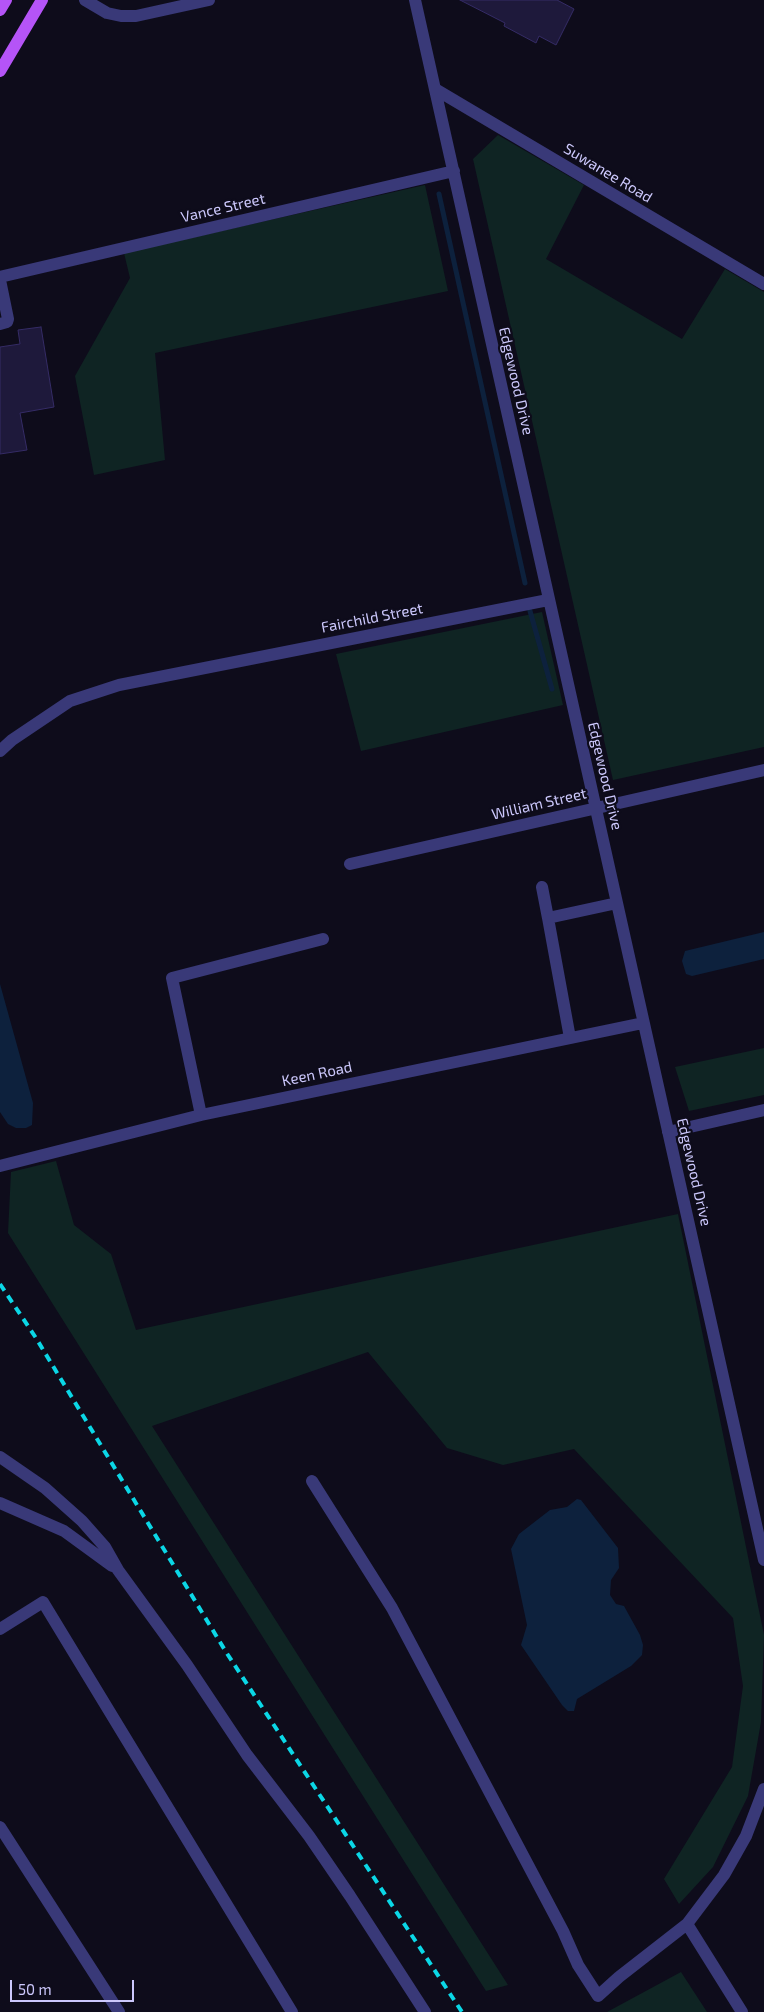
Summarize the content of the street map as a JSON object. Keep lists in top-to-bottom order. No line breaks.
{"streets":{"street":["Suwanee Road","Vance Street","Edgewood Drive","Fairchild Street","William Street","Keen Road"]},"crossings":[["Suwanee Road","Edgewood Drive"],["Vance Street","Edgewood Drive"],["Edgewood Drive","Fairchild Street"],["Edgewood Drive","William Street"],["Edgewood Drive","Keen Road"]],"scale_bar":"50 m"}
